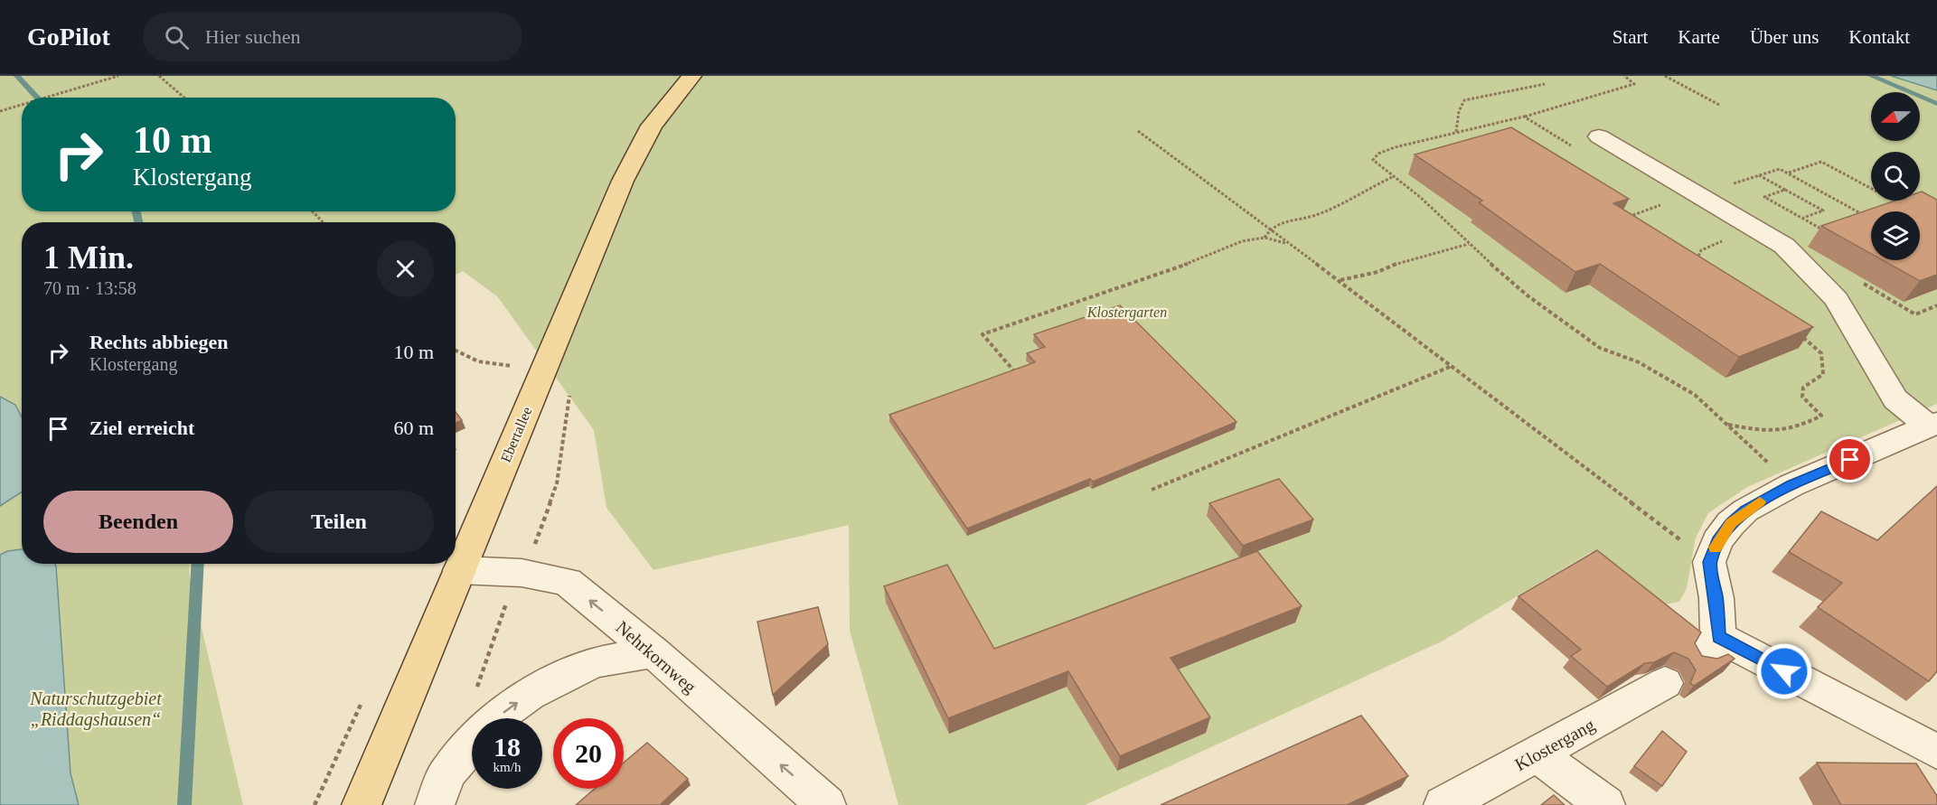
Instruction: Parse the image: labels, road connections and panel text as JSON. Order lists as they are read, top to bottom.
{
  "streets": {
    "main road": ["Ebertallee"],
    "street": ["Nehrkornweg", "Klostergang"]
  },
  "crossings": [
    ["Ebertallee", "Nehrkornweg"]
  ],
  "one_way": ["Nehrkornweg"],
  "parks": ["Klostergarten", "Naturschutzgebiet „Riddagshausen“"],
  "north": "left",
  "page": {
    "header": "GoPilot",
    "search": "Hier suchen",
    "nav": [
      "Start",
      "Karte",
      "Über uns",
      "Kontakt"
    ],
    "turn": ["10 m", "Klostergang"],
    "heading": ["1 Min.", "70 m · 13:58"],
    "list": [
      {
        "name": "Rechts abbiegen",
        "note": "Klostergang",
        "value": "10 m"
      },
      {
        "name": "Ziel erreicht",
        "value": "60 m"
      }
    ],
    "buttons": ["Beenden", "Teilen"],
    "speed": "18 km/h",
    "limit": "20"
  }
}
